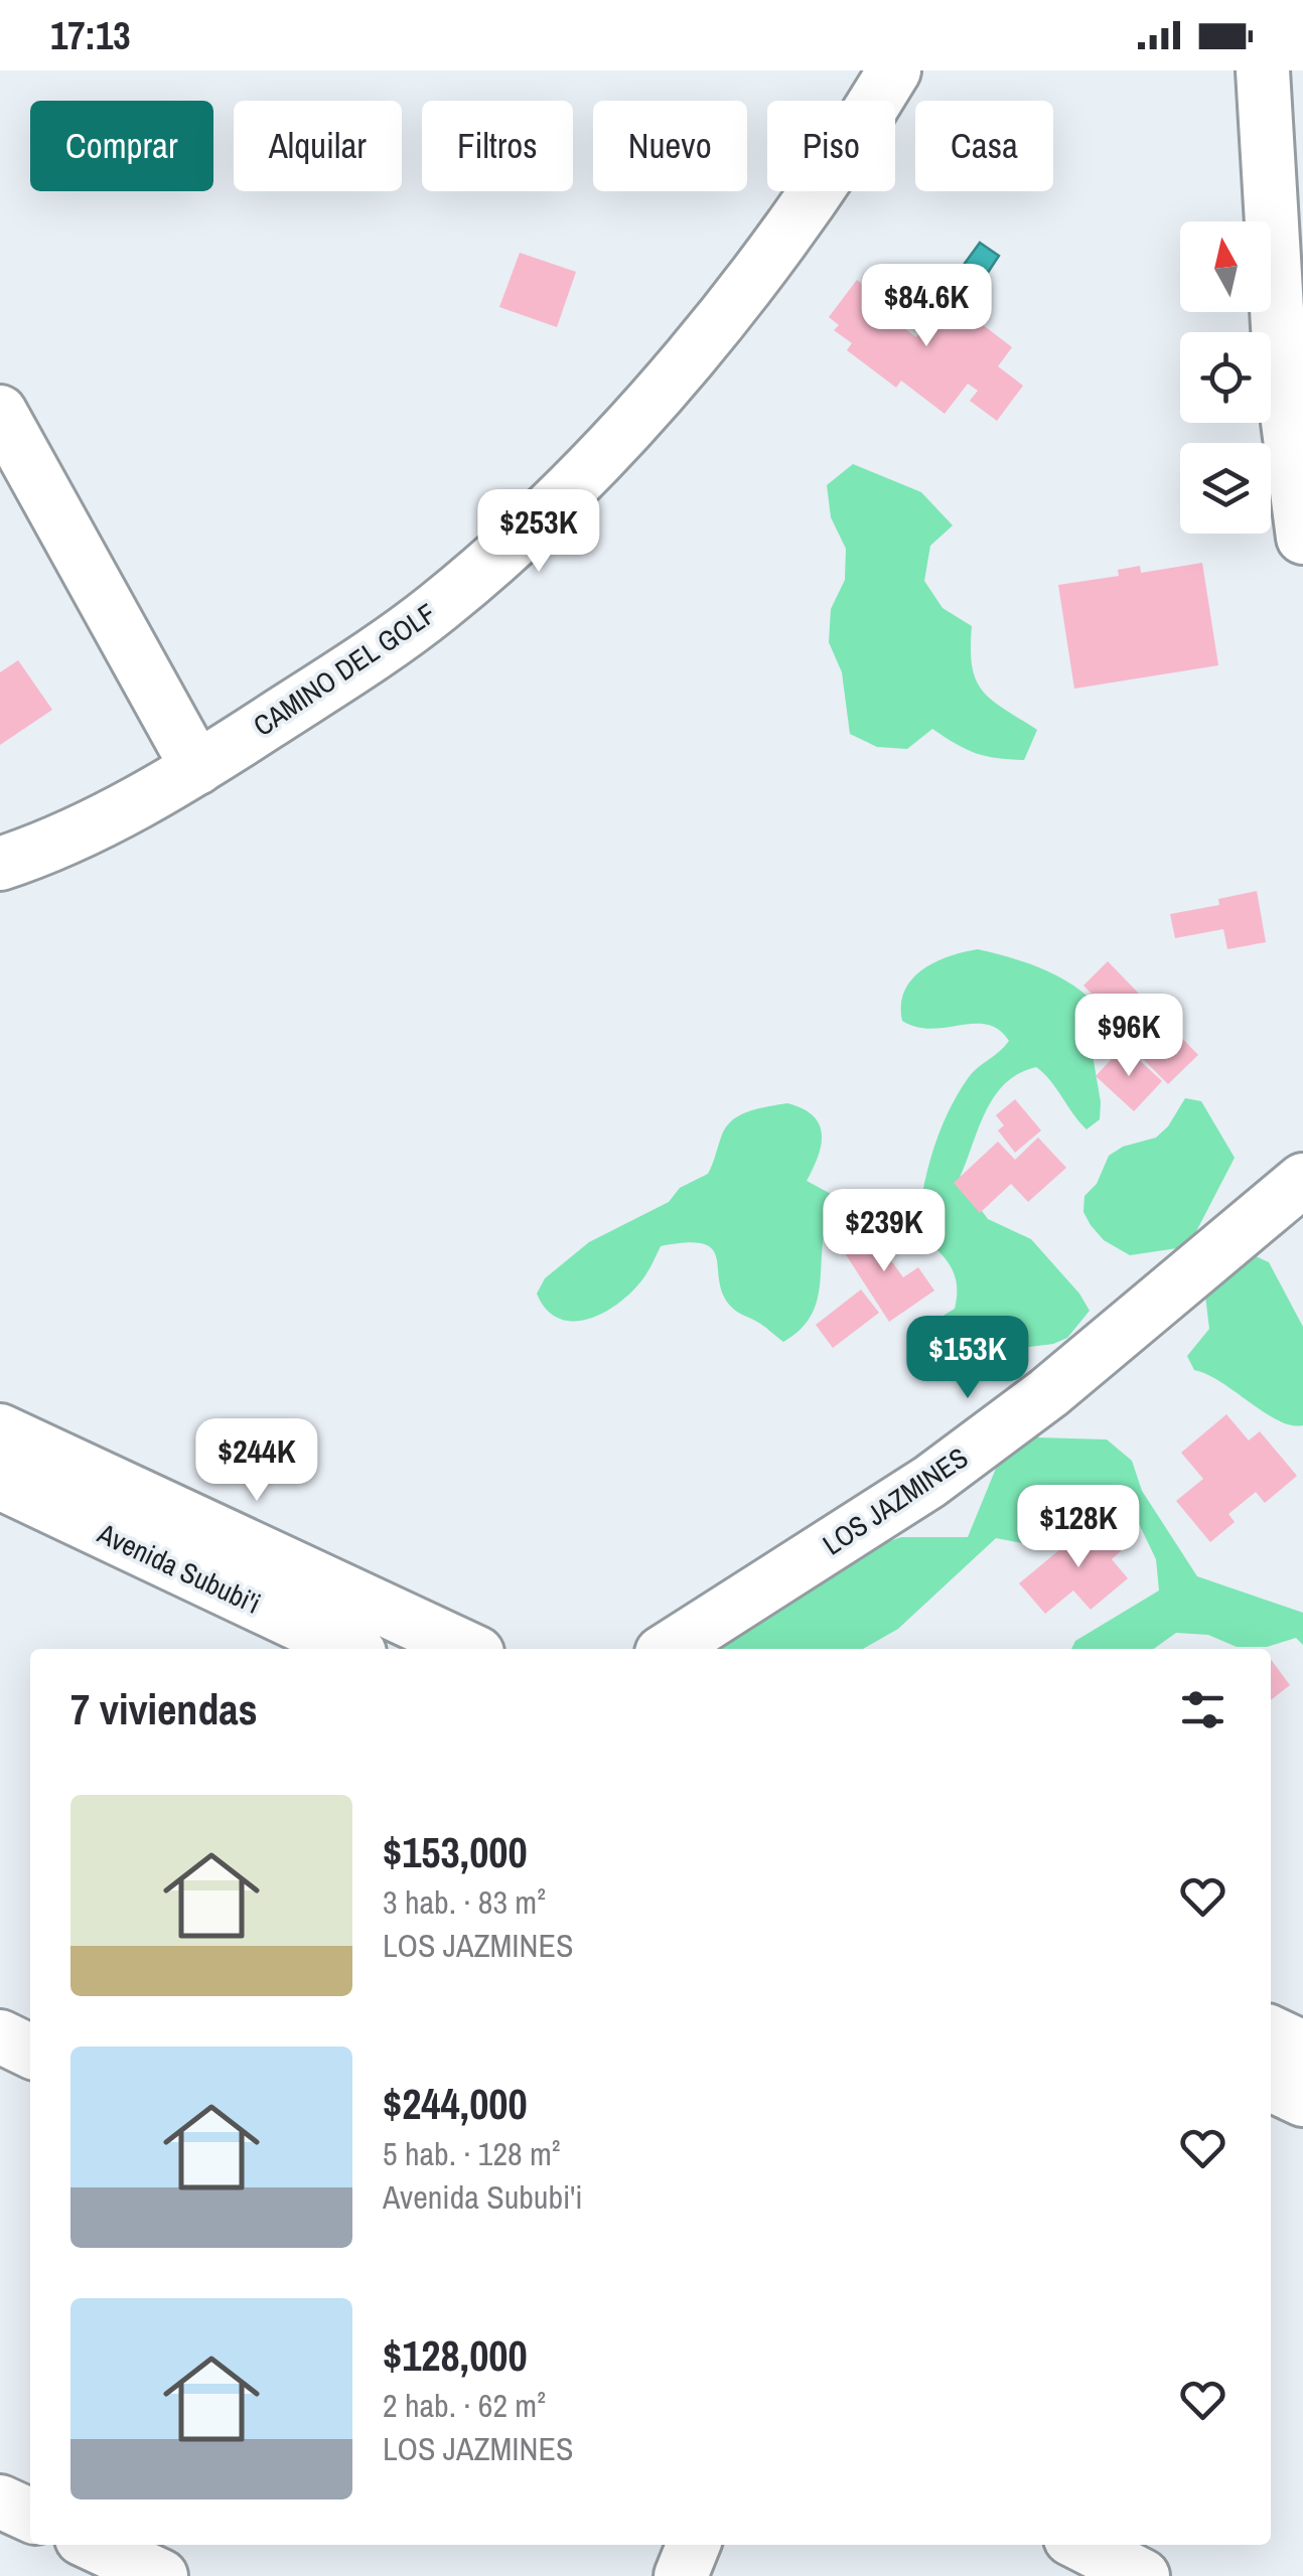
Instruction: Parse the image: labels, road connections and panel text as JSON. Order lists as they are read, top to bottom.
{
  "streets": {
    "street": ["CAMINO DEL GOLF", "LOS JAZMINES", "Avenida Sububi'i"]
  },
  "north": "top",
  "page": {
    "status": "17:13",
    "chip": [
      "Comprar",
      "Alquilar",
      "Filtros",
      "Nuevo",
      "Piso",
      "Casa"
    ],
    "price": [
      "$84.6K",
      "$253K",
      "$96K",
      "$239K",
      "$153K",
      "$244K",
      "$128K"
    ],
    "heading": "7 viviendas",
    "list": [
      {
        "name": "$153,000",
        "note": "3 hab. · 83 m² · LOS JAZMINES"
      },
      {
        "name": "$244,000",
        "note": "5 hab. · 128 m² · Avenida Sububi'i"
      },
      {
        "name": "$128,000",
        "note": "2 hab. · 62 m² · LOS JAZMINES"
      }
    ]
  }
}
